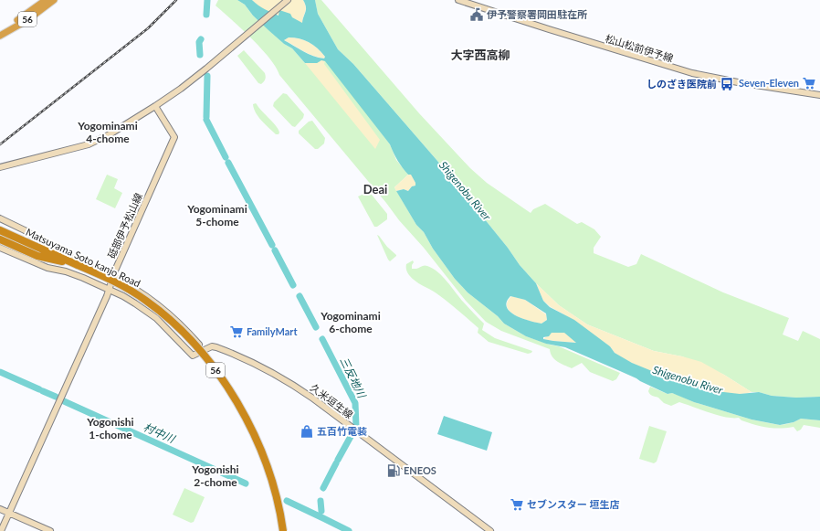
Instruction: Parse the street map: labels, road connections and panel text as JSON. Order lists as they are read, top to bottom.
{
  "streets": {
    "highway": ["56", "Matsuyama Soto kanjo Road"],
    "main road": ["松山松前伊予線", "砥部伊予松山線", "久米垣生線"]
  },
  "crossings": [
    ["56", "Matsuyama Soto kanjo Road"],
    ["砥部伊予松山線", "久米垣生線"]
  ],
  "districts": [
    "大字西高柳",
    "Yogominami 4-chome",
    "Deai",
    "Yogominami 5-chome",
    "Yogominami 6-chome",
    "Yogonishi 1-chome",
    "Yogonishi 2-chome"
  ],
  "water": ["Shigenobu River", "三反地川", "村中川"],
  "places": {
    "public building": ["伊予警察署岡田駐在所"],
    "supermarket": ["Seven-Eleven", "FamilyMart", "セブンスター 垣生店"],
    "bus stop": ["しのざき医院前"],
    "shop": ["五百竹電装"],
    "fuel station": ["ENEOS"]
  }
}
